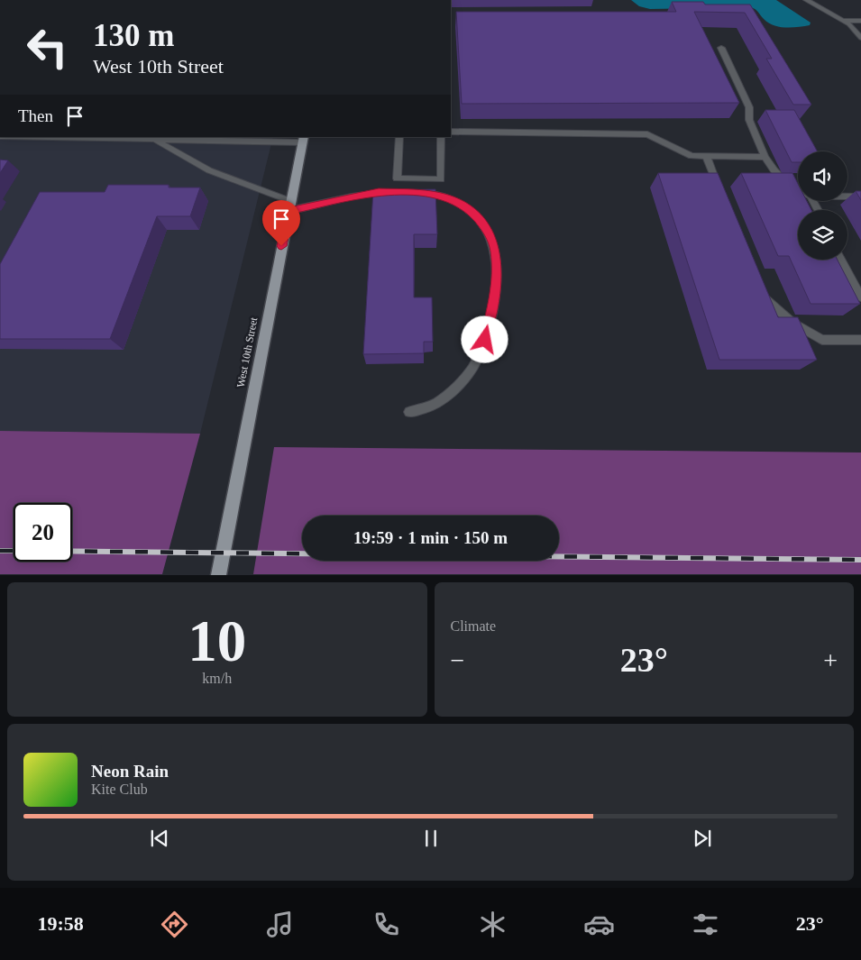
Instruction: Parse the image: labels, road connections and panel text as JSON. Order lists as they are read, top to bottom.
{
  "streets": {
    "main road": ["West 10th Street"]
  },
  "page": {
    "turn": ["130 m", "West 10th Street"],
    "then": "Then",
    "limit": "20",
    "trip": "19:59 · 1 min · 150 m",
    "tile": [
      ["10", "km/h"],
      "Climate"
    ],
    "heat": ["−", "23°", "+"],
    "song": ["Neon Rain", "Kite Club"],
    "tabs": ["19:58", "23°"]
  }
}
